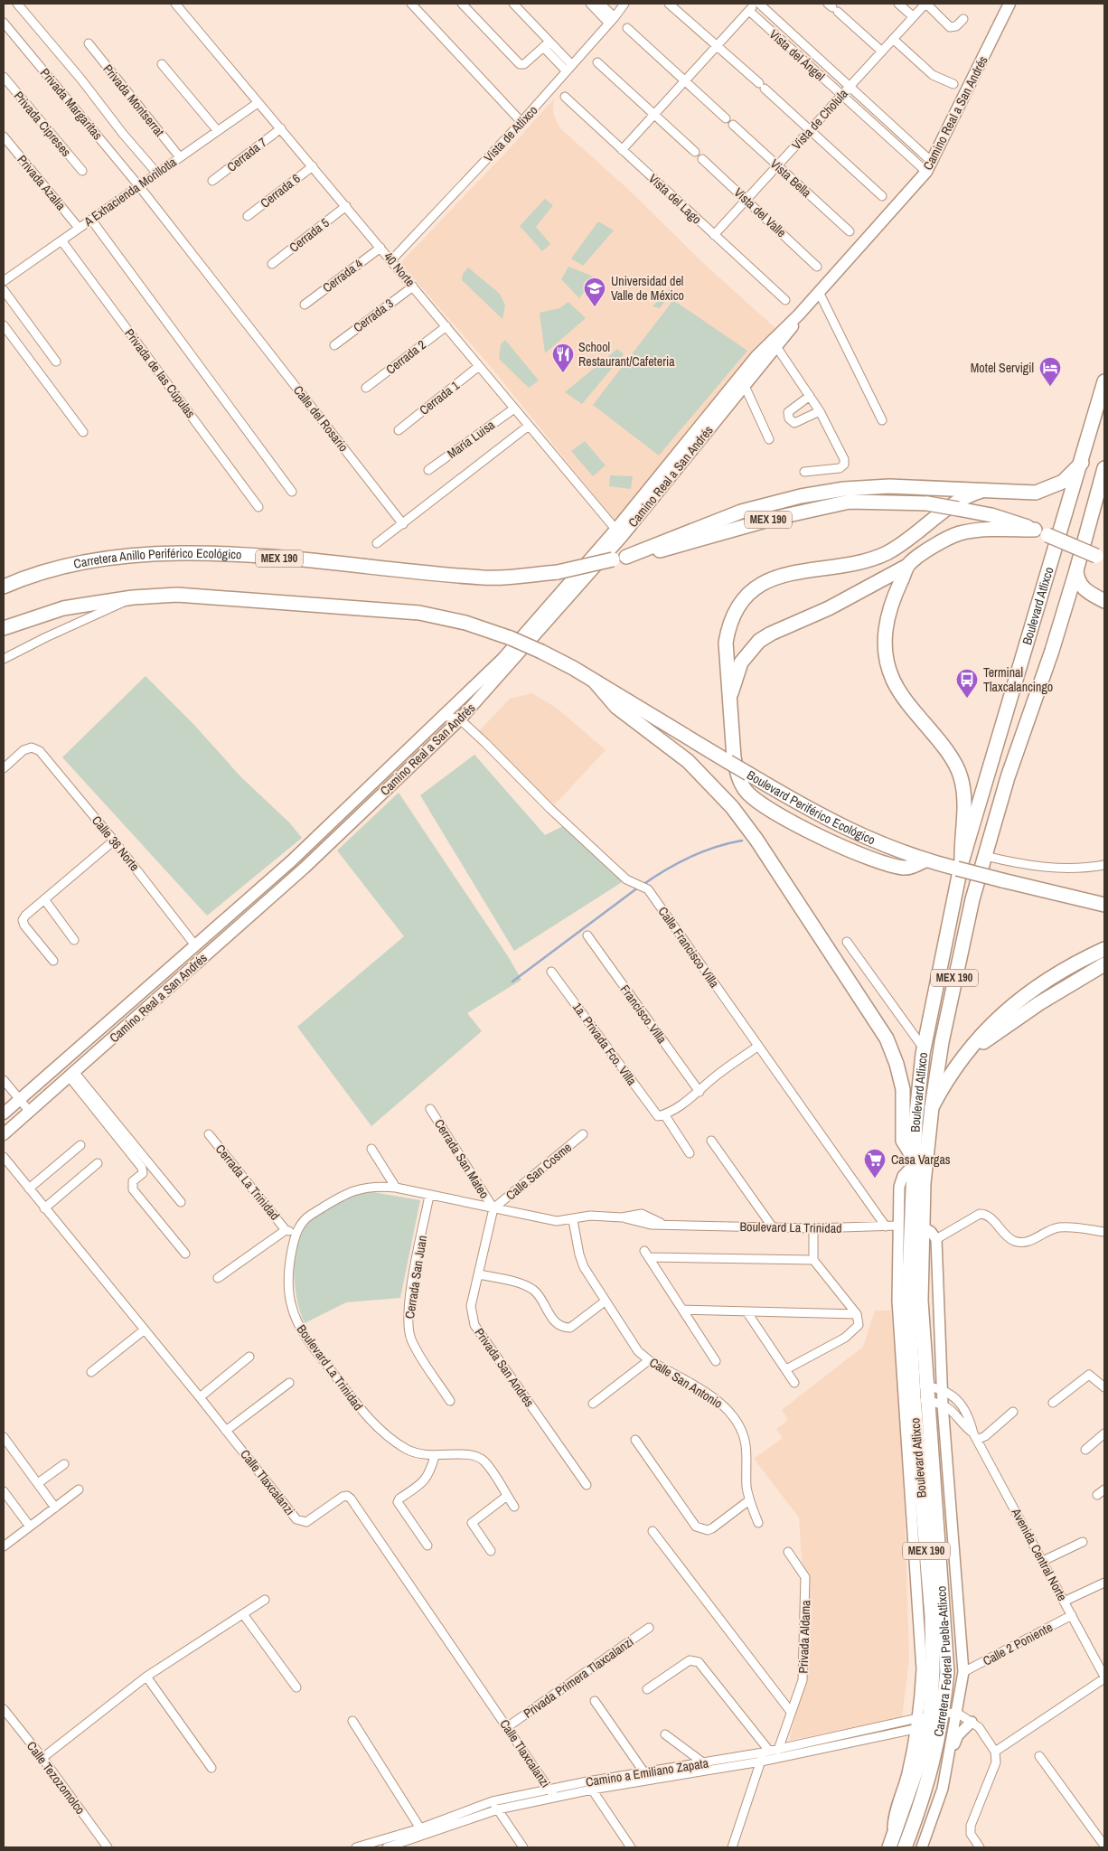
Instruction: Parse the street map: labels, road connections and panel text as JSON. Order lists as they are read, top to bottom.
{
  "streets": {
    "main road": [
      "Camino Real a San Andrés",
      "MEX 190",
      "Carretera Anillo Periférico Ecológico",
      "Boulevard Atlixco",
      "Boulevard Periférico Ecológico",
      "Carretera Federal Puebla-Atlixco"
    ],
    "street": [
      "Vista del Ángel",
      "Privada Montserrat",
      "Privada Margaritas",
      "Vista de Cholula",
      "Privada Cipreses",
      "Vista de Atlixco",
      "Cerrada 7",
      "Vista Bella",
      "Privada Azalia",
      "Cerrada 6",
      "A Exhacienda Morillotla",
      "Vista del Lago",
      "Vista del Valle",
      "Cerrada 5",
      "40 Norte",
      "Cerrada 4",
      "Cerrada 3",
      "Cerrada 2",
      "Privada de las Cúpulas",
      "Cerrada 1",
      "Calle del Rosario",
      "María Luisa",
      "Calle 36 Norte",
      "Calle Francisco Villa",
      "Francisco Villa",
      "1a. Privada Fco. Villa",
      "Cerrada San Mateo",
      "Calle San Cosme",
      "Cerrada La Trinidad",
      "Boulevard La Trinidad",
      "Cerrada San Juan",
      "Privada San Andrés",
      "Calle San Antonio",
      "Calle Tlaxcalanzi",
      "Avenida Central Norte",
      "Privada Aldama",
      "Calle 2 Poniente",
      "Privada Primera Tlaxcalanzi",
      "Camino a Emiliano Zapata",
      "Calle Tezozomolco"
    ]
  },
  "crossings": [
    ["Vista del Ángel", "Camino Real a San Andrés"],
    ["Vista del Ángel", "Vista de Cholula"],
    ["Privada Montserrat", "A Exhacienda Morillotla"],
    ["Privada Margaritas", "A Exhacienda Morillotla"],
    ["Privada Margaritas", "Calle del Rosario"],
    ["Camino Real a San Andrés", "40 Norte"],
    ["Camino Real a San Andrés", "Calle 36 Norte"],
    ["Camino Real a San Andrés", "Calle Francisco Villa"],
    ["Vista de Cholula", "Vista Bella"],
    ["Vista de Cholula", "Vista del Lago"],
    ["Vista de Cholula", "Vista del Valle"],
    ["Vista de Atlixco", "40 Norte"],
    ["Cerrada 7", "40 Norte"],
    ["Privada Azalia", "A Exhacienda Morillotla"],
    ["Cerrada 6", "40 Norte"],
    ["A Exhacienda Morillotla", "40 Norte"],
    ["A Exhacienda Morillotla", "Privada de las Cúpulas"],
    ["A Exhacienda Morillotla", "Calle del Rosario"],
    ["Cerrada 5", "40 Norte"],
    ["40 Norte", "Cerrada 4"],
    ["40 Norte", "Cerrada 3"],
    ["40 Norte", "Cerrada 2"],
    ["40 Norte", "Cerrada 1"],
    ["40 Norte", "María Luisa"],
    ["MEX 190", "Carretera Anillo Periférico Ecológico"],
    ["Boulevard Atlixco", "Boulevard La Trinidad"],
    ["Boulevard Atlixco", "Avenida Central Norte"],
    ["Boulevard Atlixco", "Carretera Federal Puebla-Atlixco"],
    ["Boulevard Atlixco", "Camino a Emiliano Zapata"],
    ["Calle Francisco Villa", "Boulevard La Trinidad"],
    ["Cerrada San Mateo", "Calle San Cosme"],
    ["Cerrada San Mateo", "Boulevard La Trinidad"],
    ["Cerrada San Mateo", "Privada San Andrés"],
    ["Calle San Cosme", "Boulevard La Trinidad"],
    ["Calle San Cosme", "Privada San Andrés"],
    ["Boulevard La Trinidad", "Cerrada San Juan"],
    ["Boulevard La Trinidad", "Privada San Andrés"],
    ["Boulevard La Trinidad", "Calle San Antonio"],
    ["Boulevard La Trinidad", "Carretera Federal Puebla-Atlixco"],
    ["Calle Tlaxcalanzi", "Privada Primera Tlaxcalanzi"],
    ["Calle Tlaxcalanzi", "Camino a Emiliano Zapata"],
    ["Avenida Central Norte", "Calle 2 Poniente"],
    ["Avenida Central Norte", "Carretera Federal Puebla-Atlixco"],
    ["Privada Aldama", "Camino a Emiliano Zapata"],
    ["Carretera Federal Puebla-Atlixco", "Camino a Emiliano Zapata"]
  ],
  "places": {
    "school or university": ["Universidad del Valle de México"],
    "restaurant": ["School Restaurant/Cafeteria"],
    "hotel": ["Motel Servigil"],
    "bus stop": ["Terminal Tlaxcalancingo"],
    "supermarket": ["Casa Vargas"]
  }
}
